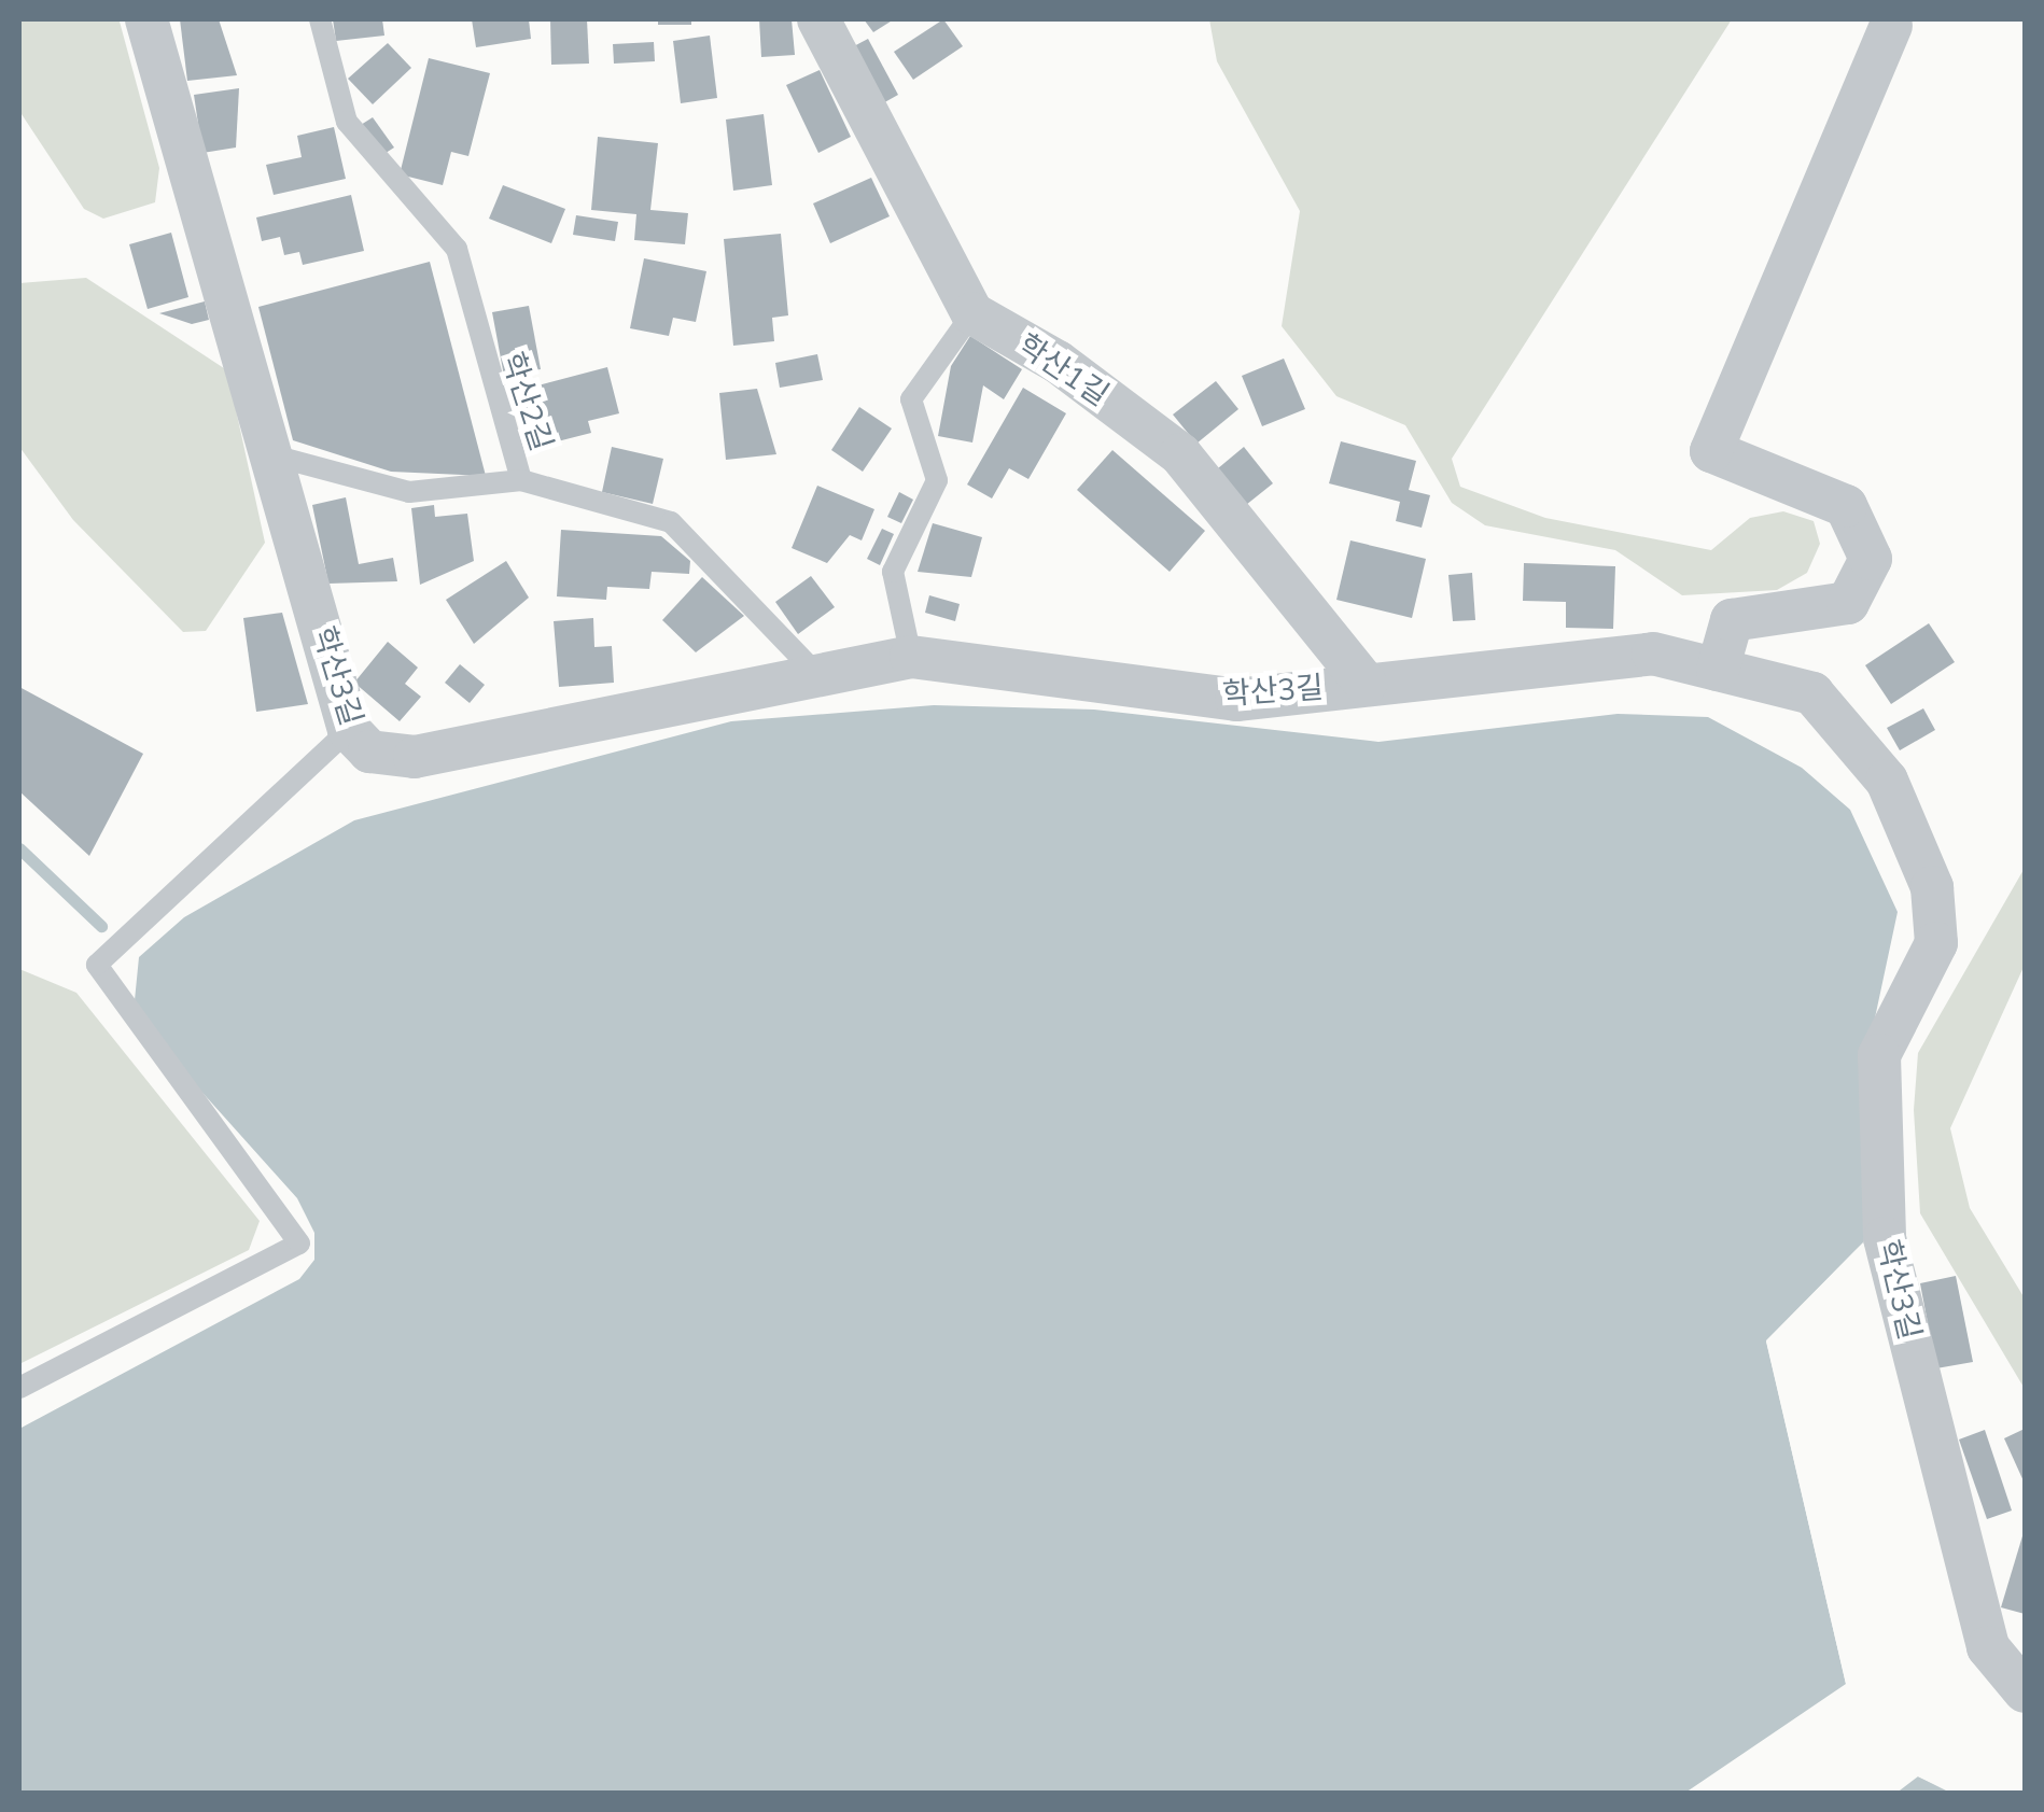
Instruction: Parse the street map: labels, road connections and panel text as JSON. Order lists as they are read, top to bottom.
{
  "streets": {
    "street": ["학산1길", "학산3길"],
    "lane": ["학산2길"]
  },
  "crossings": [
    ["학산1길", "학산3길"],
    ["학산2길", "학산3길"]
  ]
}
